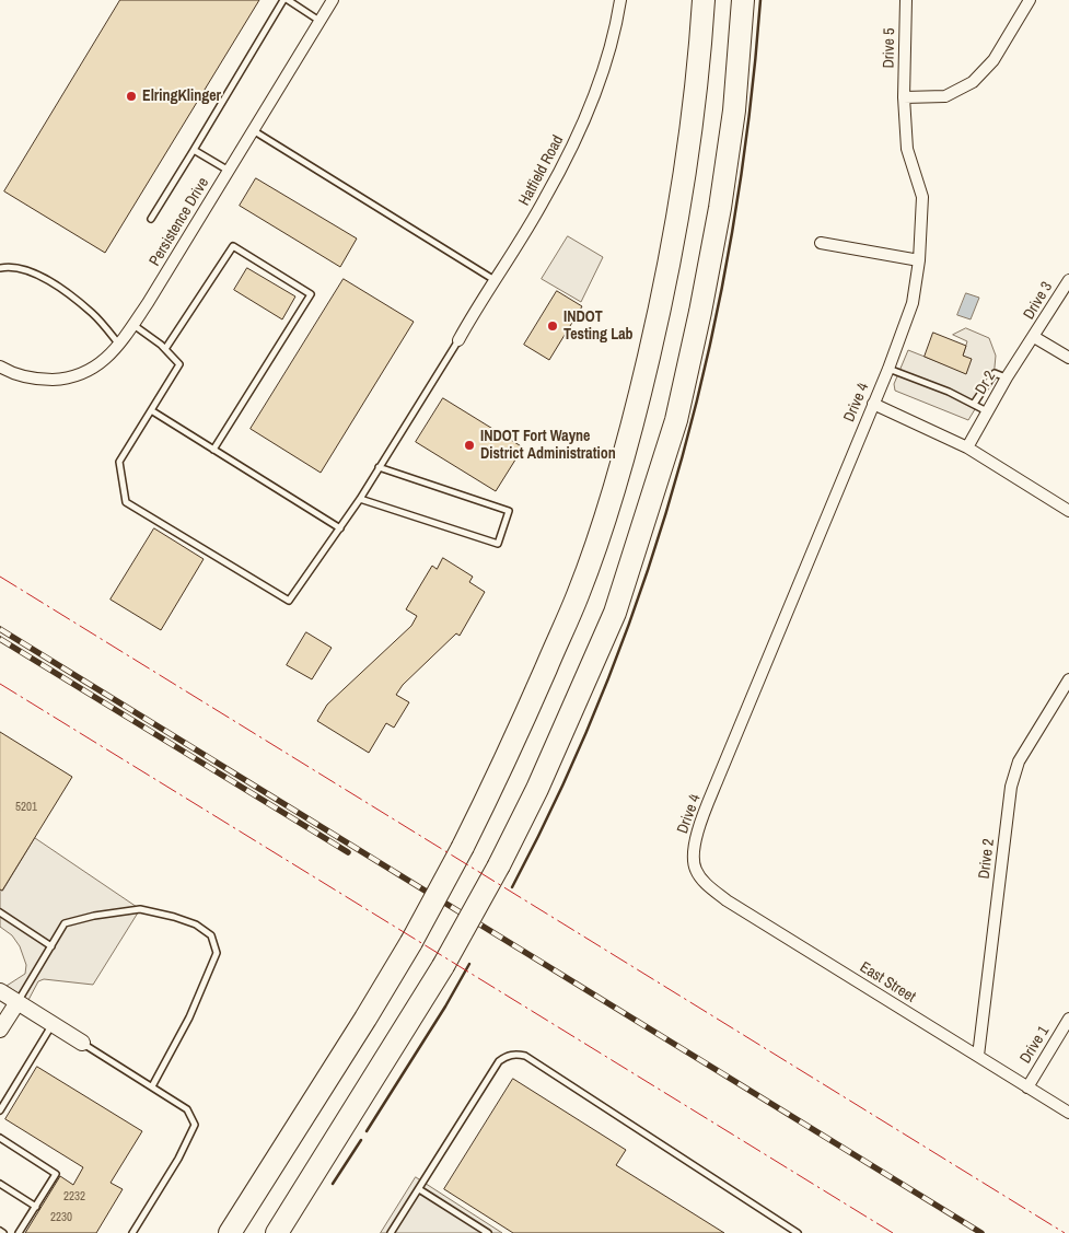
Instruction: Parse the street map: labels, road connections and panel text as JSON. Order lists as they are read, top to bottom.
{
  "streets": {
    "street": [
      "Drive 5",
      "Hatfield Road",
      "Persistence Drive",
      "Drive 3",
      "Dr 2",
      "Drive 4",
      "Drive 2",
      "East Street",
      "Drive 1"
    ]
  },
  "crossings": [
    ["Drive 5", "Drive 4"],
    ["Drive 3", "Dr 2"],
    ["Drive 4", "East Street"],
    ["Drive 2", "East Street"],
    ["East Street", "Drive 1"]
  ],
  "places": ["ElringKlinger", "INDOT Testing Lab", "INDOT Fort Wayne District Administration"],
  "house_numbers": ["5201", "2232", "2230"]
}
